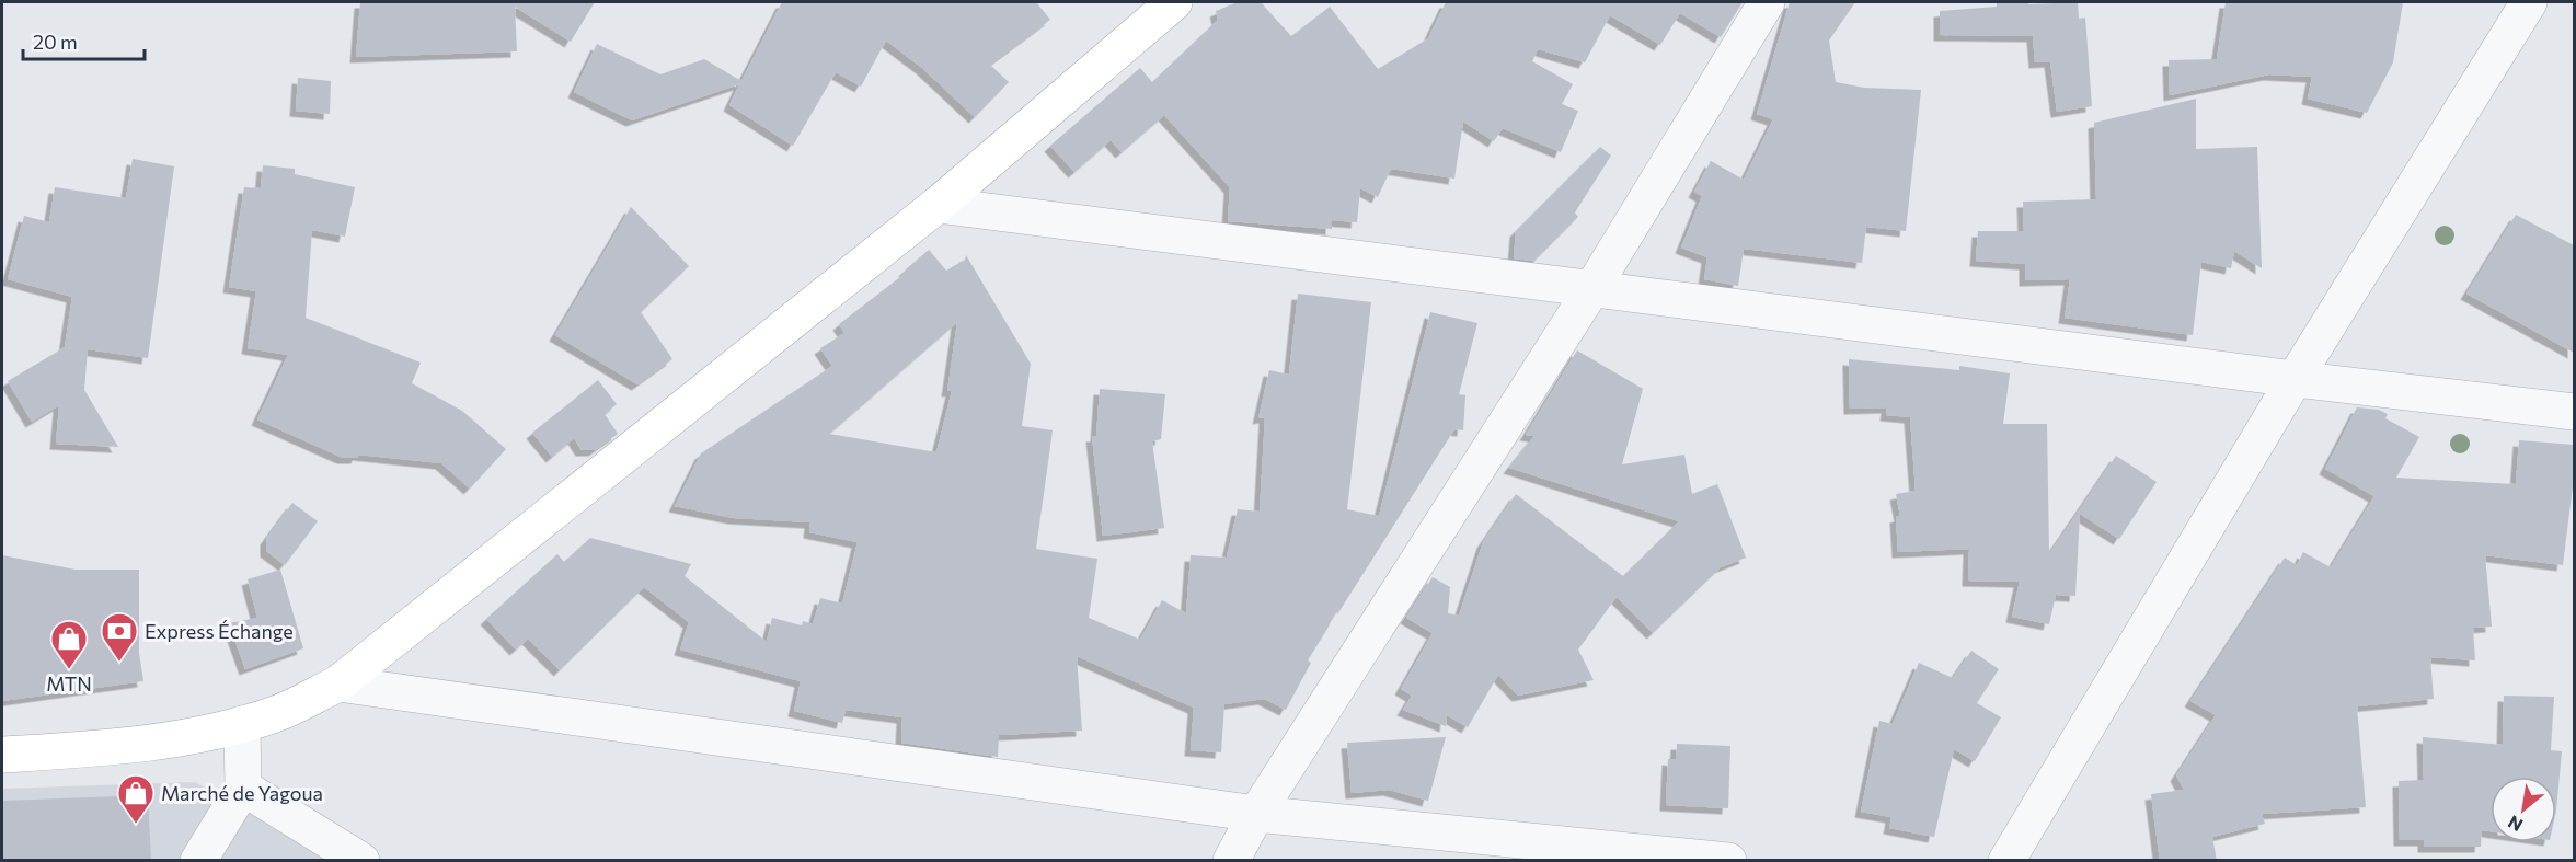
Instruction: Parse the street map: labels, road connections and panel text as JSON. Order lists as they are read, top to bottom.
{
  "places": {
    "bank": ["Express Échange"],
    "shop": ["MTN", "Marché de Yagoua"]
  },
  "scale_bar": "20 m",
  "north": "bottom left"
}
